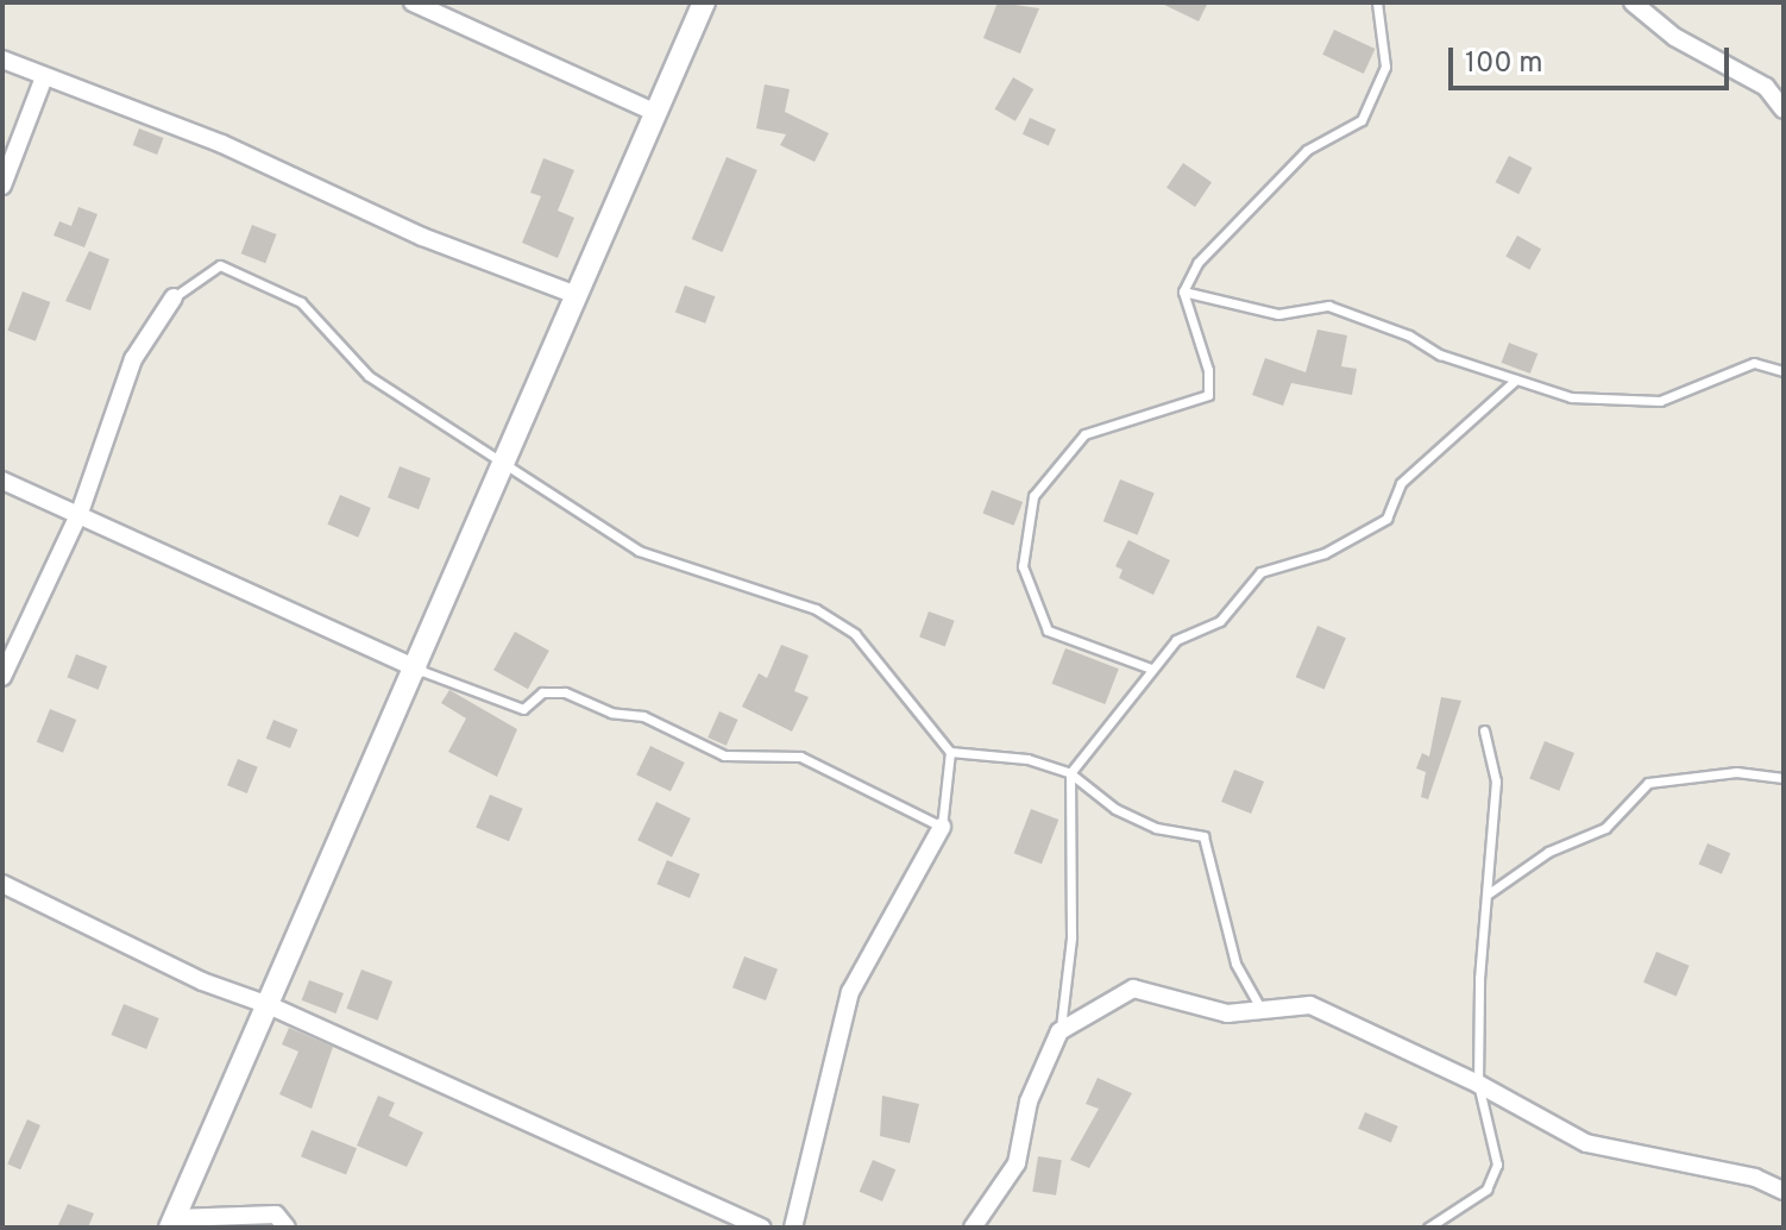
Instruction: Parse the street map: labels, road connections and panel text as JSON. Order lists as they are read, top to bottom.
{
  "scale_bar": "100 m"
}
